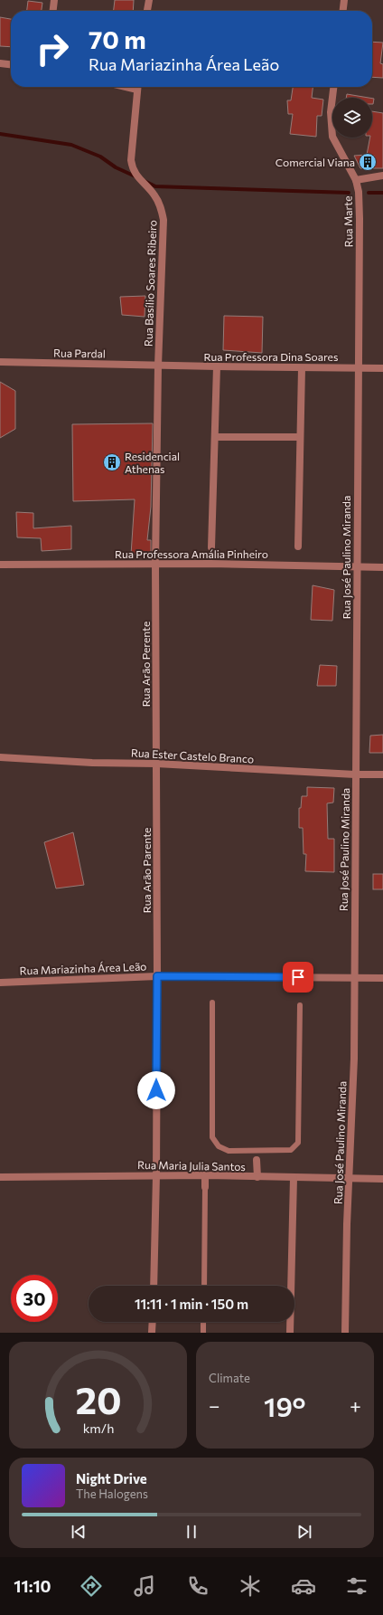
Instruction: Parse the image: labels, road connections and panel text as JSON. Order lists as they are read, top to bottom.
{
  "streets": {
    "street": [
      "Rua Marte",
      "Rua Basílio Soares Ribeiro",
      "Rua Pardal",
      "Rua Professora Dina Soares",
      "Rua Professora Amália Pinheiro",
      "Rua José Paulino Miranda",
      "Rua Arão Perente",
      "Rua Ester Castelo Branco",
      "Rua Arão Parente",
      "Rua Mariazinha Área Leão",
      "Rua Maria Julia Santos"
    ]
  },
  "crossings": [
    ["Rua Marte", "Rua Professora Dina Soares"],
    ["Rua Marte", "Rua José Paulino Miranda"],
    ["Rua Basílio Soares Ribeiro", "Rua Pardal"],
    ["Rua Basílio Soares Ribeiro", "Rua Professora Dina Soares"],
    ["Rua Basílio Soares Ribeiro", "Rua Professora Amália Pinheiro"],
    ["Rua Basílio Soares Ribeiro", "Rua Arão Perente"],
    ["Rua Pardal", "Rua Professora Dina Soares"],
    ["Rua Professora Dina Soares", "Rua José Paulino Miranda"],
    ["Rua Professora Amália Pinheiro", "Rua José Paulino Miranda"],
    ["Rua Professora Amália Pinheiro", "Rua Arão Perente"],
    ["Rua José Paulino Miranda", "Rua Ester Castelo Branco"],
    ["Rua José Paulino Miranda", "Rua Mariazinha Área Leão"],
    ["Rua José Paulino Miranda", "Rua Maria Julia Santos"],
    ["Rua Arão Perente", "Rua Ester Castelo Branco"],
    ["Rua Arão Perente", "Rua Arão Parente"],
    ["Rua Ester Castelo Branco", "Rua Arão Parente"],
    ["Rua Arão Parente", "Rua Mariazinha Área Leão"],
    ["Rua Arão Parente", "Rua Maria Julia Santos"]
  ],
  "places": {
    "building": ["Comercial Viana", "Residencial Athenas"]
  },
  "page": {
    "turn": ["70 m", "Rua Mariazinha Área Leão"],
    "limit": "30",
    "trip": "11:11 · 1 min · 150 m",
    "tile": "Climate",
    "heat": ["−", "19°", "+"],
    "song": ["Night Drive", "The Halogens"],
    "tabs": "11:10",
    "gauge": ["20", "km/h"]
  }
}
